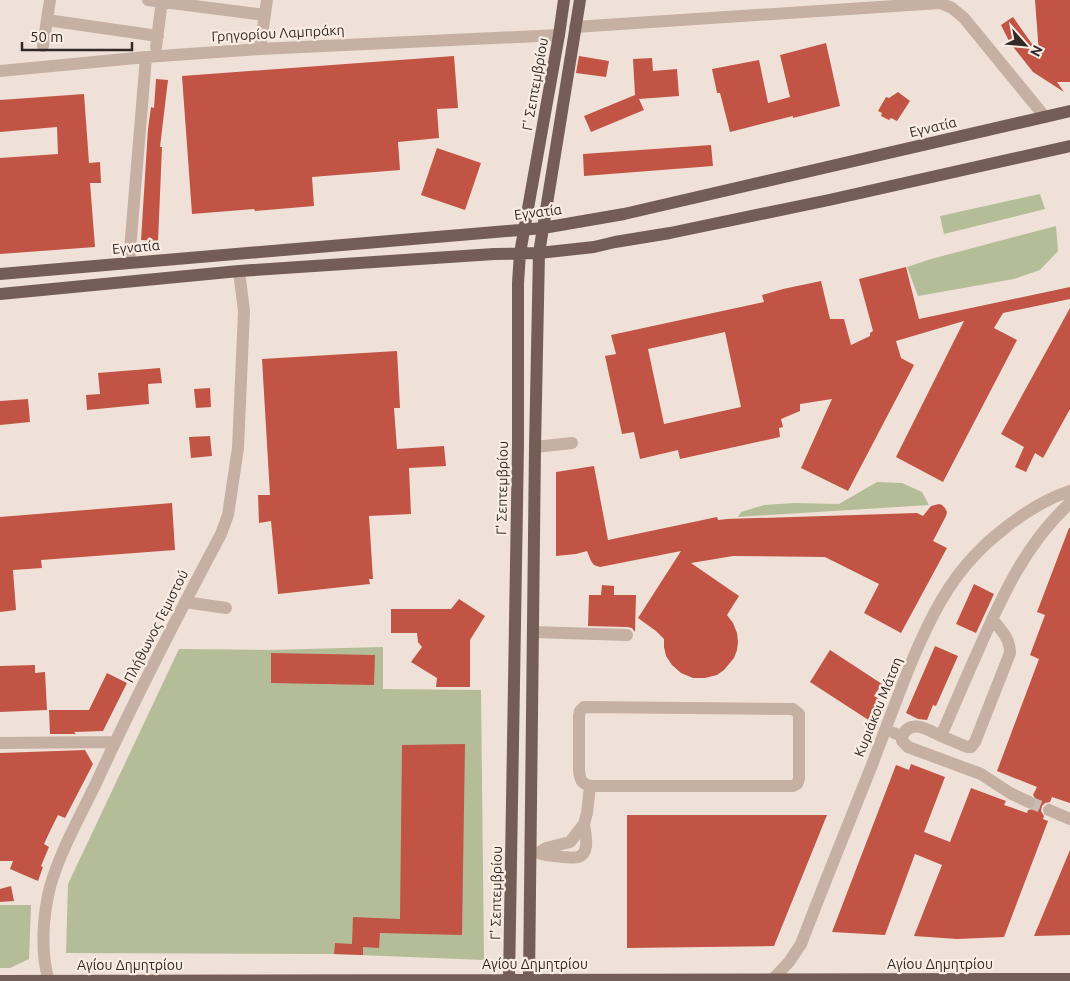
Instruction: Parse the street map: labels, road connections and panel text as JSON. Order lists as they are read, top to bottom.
{
  "streets": {
    "main road": ["Γ' Σεπτεμβρίου", "Εγνατία", "Αγίου Δημητρίου"],
    "street": ["Γρηγορίου Λαμπράκη", "Πλήθωνος Γεμιστού", "Κυριάκου Μάτση"]
  },
  "crossings": [
    ["Γρηγορίου Λαμπράκη", "Γ' Σεπτεμβρίου"],
    ["Γ' Σεπτεμβρίου", "Εγνατία"],
    ["Γ' Σεπτεμβρίου", "Αγίου Δημητρίου"],
    ["Πλήθωνος Γεμιστού", "Αγίου Δημητρίου"],
    ["Κυριάκου Μάτση", "Αγίου Δημητρίου"]
  ],
  "scale_bar": "50 m",
  "north": "bottom right"
}
